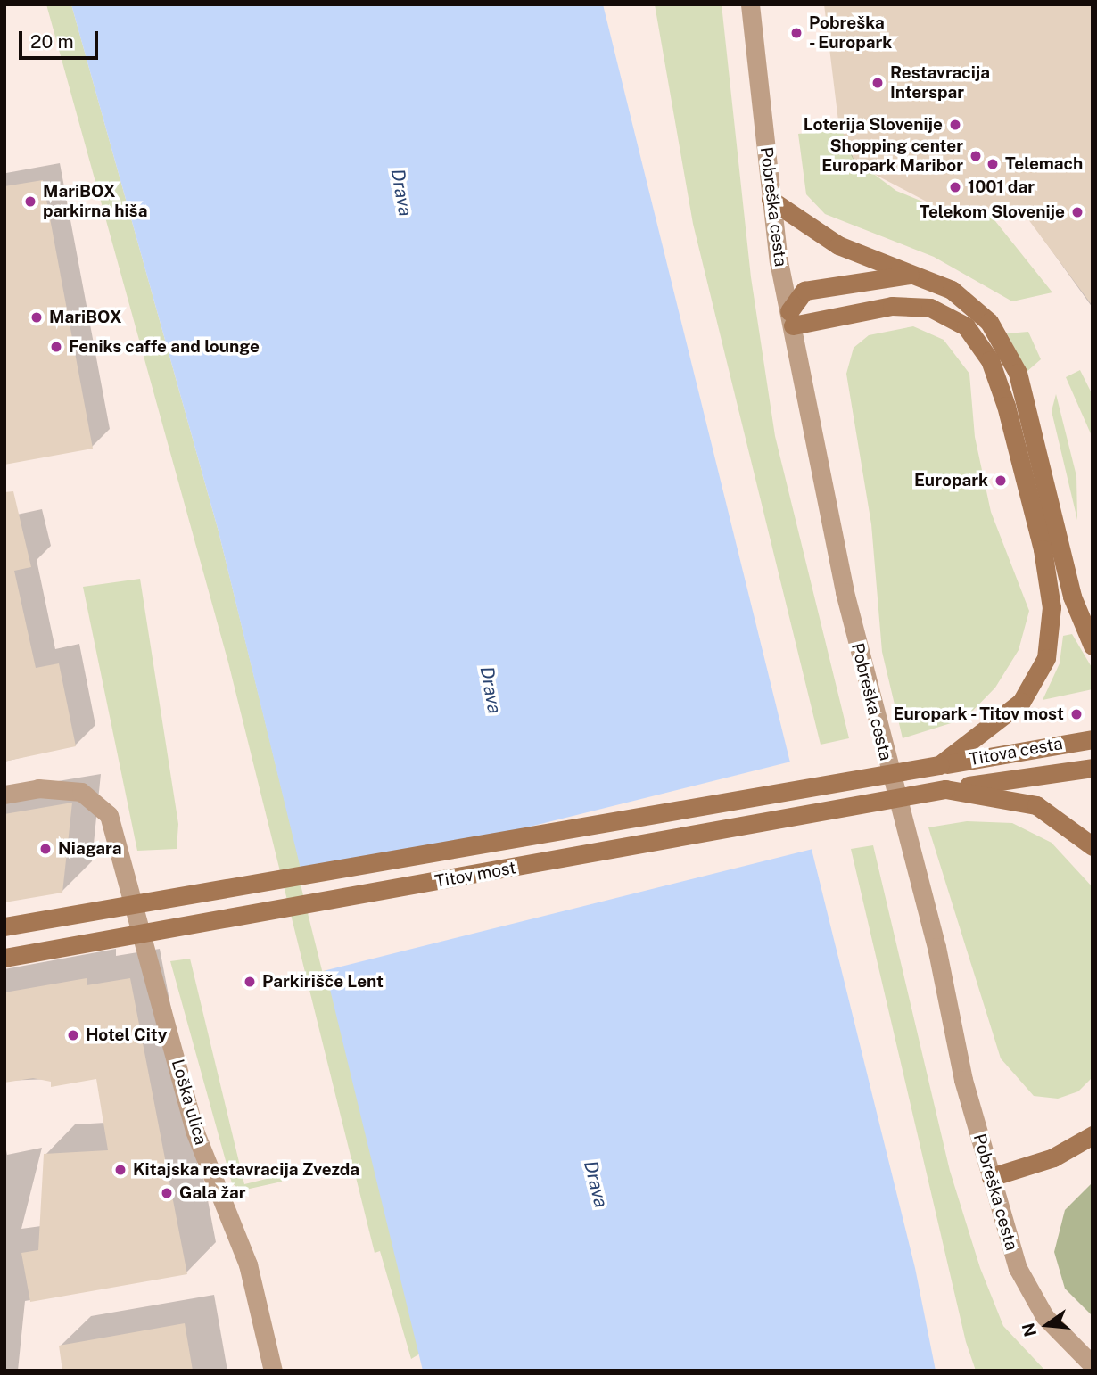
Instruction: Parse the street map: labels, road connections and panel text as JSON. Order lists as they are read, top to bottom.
{
  "streets": {
    "main road": ["Titova cesta", "Titov most"],
    "street": ["Pobreška cesta", "Loška ulica"]
  },
  "crossings": [
    ["Titova cesta", "Titov most"]
  ],
  "water": ["Drava"],
  "places": [
    "Pobreška - Europark",
    "Restavracija Interspar",
    "Loterija Slovenije",
    "Shopping center Europark Maribor",
    "Telemach",
    "1001 dar",
    "MariBOX parkirna hiša",
    "Telekom Slovenije",
    "MariBOX",
    "Feniks caffe and lounge",
    "Europark",
    "Europark - Titov most",
    "Niagara",
    "Parkirišče Lent",
    "Hotel City",
    "Kitajska restavracija Zvezda",
    "Gala žar"
  ],
  "scale_bar": "20 m",
  "north": "left"
}
